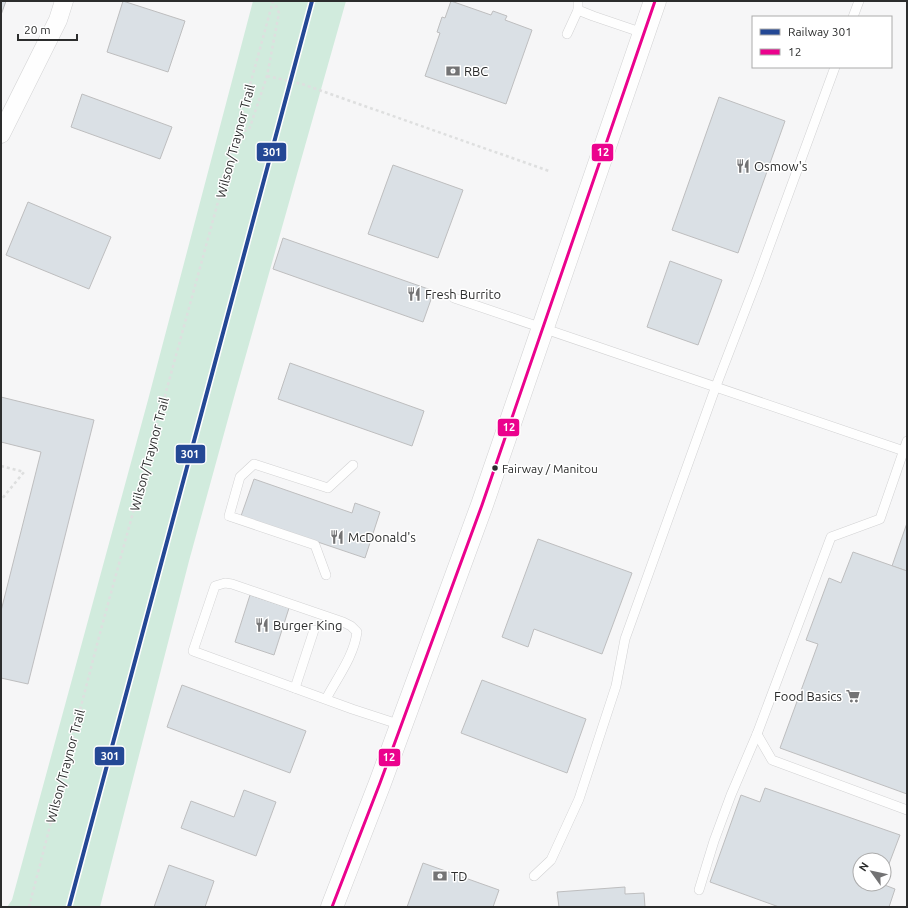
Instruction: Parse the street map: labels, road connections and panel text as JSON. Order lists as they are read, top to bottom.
{
  "streets": {
    "path": ["Wilson/Traynor Trail"]
  },
  "places": {
    "bank": ["RBC", "TD"],
    "restaurant": [
      "Osmow's",
      "Fresh Burrito",
      "McDonald's",
      "Burger King"
    ],
    "other": ["Fairway / Manitou"],
    "supermarket": ["Food Basics"]
  },
  "lines": ["rail line 301", "transit line 12"],
  "legend": ["Railway 301", "12"],
  "scale_bar": "20 m",
  "north": "top left"
}
